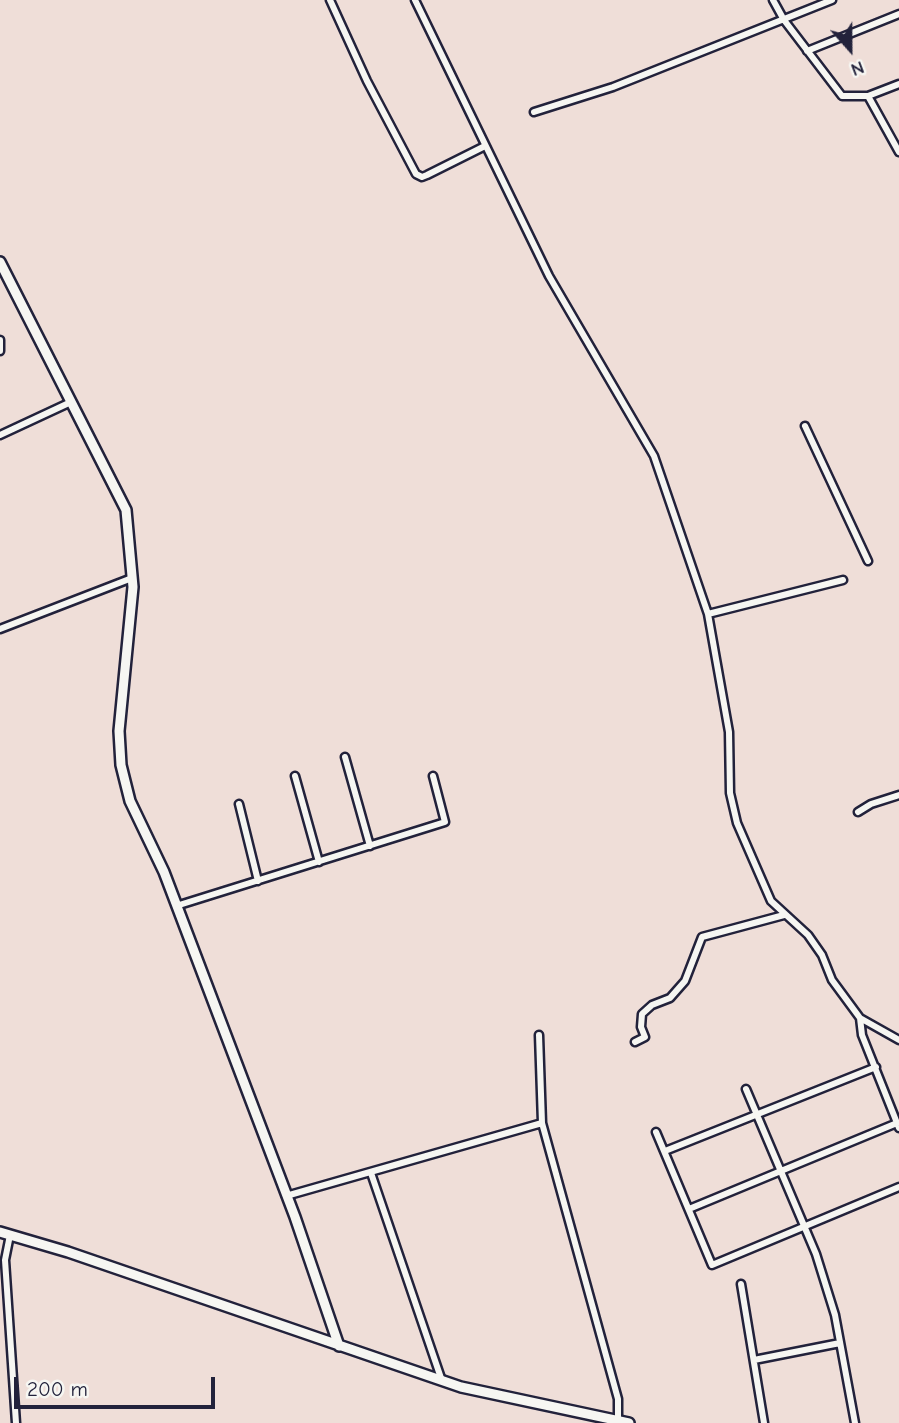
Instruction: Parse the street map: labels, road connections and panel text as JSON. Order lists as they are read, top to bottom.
{
  "scale_bar": "200 m",
  "north": "bottom"
}
